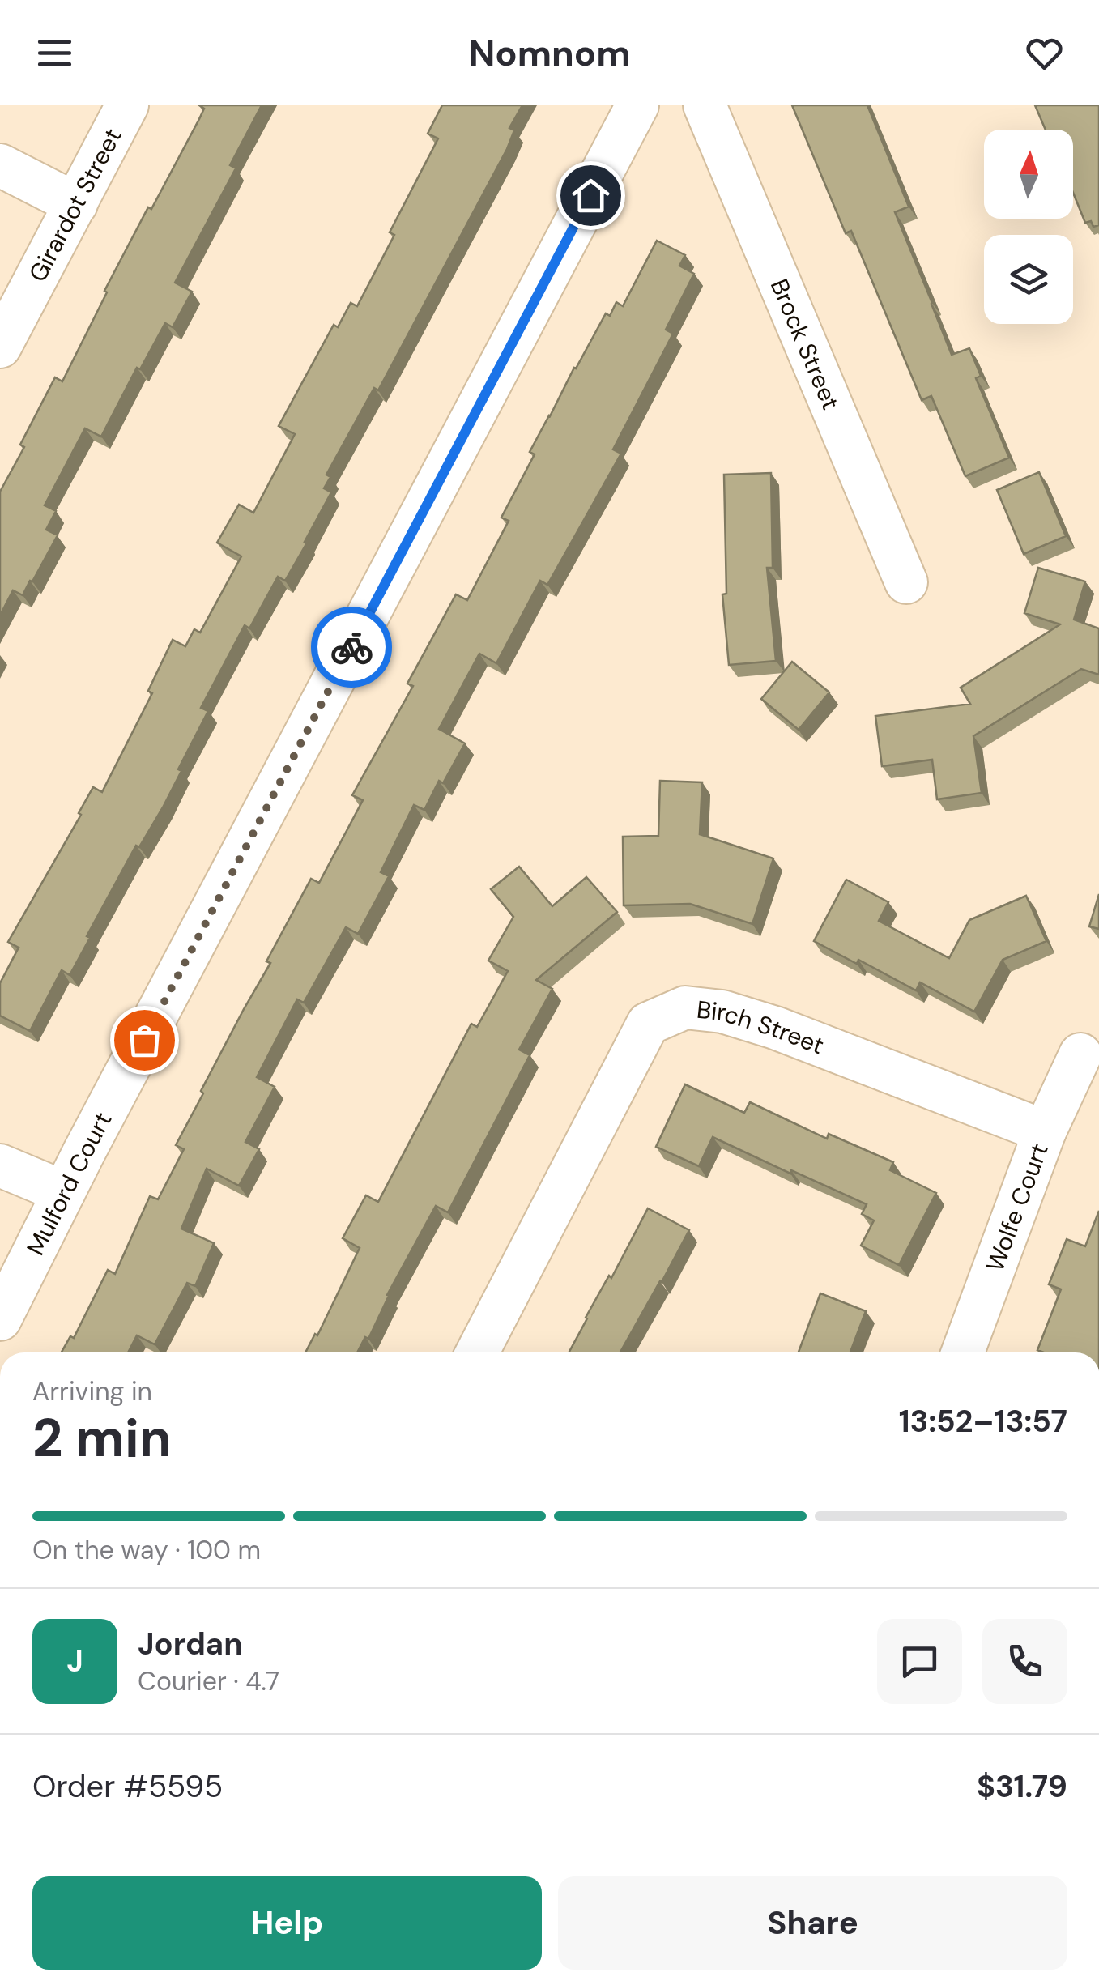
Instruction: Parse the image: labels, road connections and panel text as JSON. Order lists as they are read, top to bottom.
{
  "streets": {
    "street": [
      "Girardot Street",
      "Brock Street",
      "Birch Street",
      "Mulford Court",
      "Wolfe Court"
    ]
  },
  "crossings": [
    ["Birch Street", "Wolfe Court"]
  ],
  "north": "top",
  "page": {
    "header": "Nomnom",
    "heading": ["2 min", "Arriving in", "13:52–13:57"],
    "panel": [
      "Jordan",
      "Courier · 4.7",
      "Order #5595",
      "$31.79"
    ],
    "bar": "On the way · 100 m",
    "round": "J",
    "buttons": ["Help", "Share"]
  }
}
